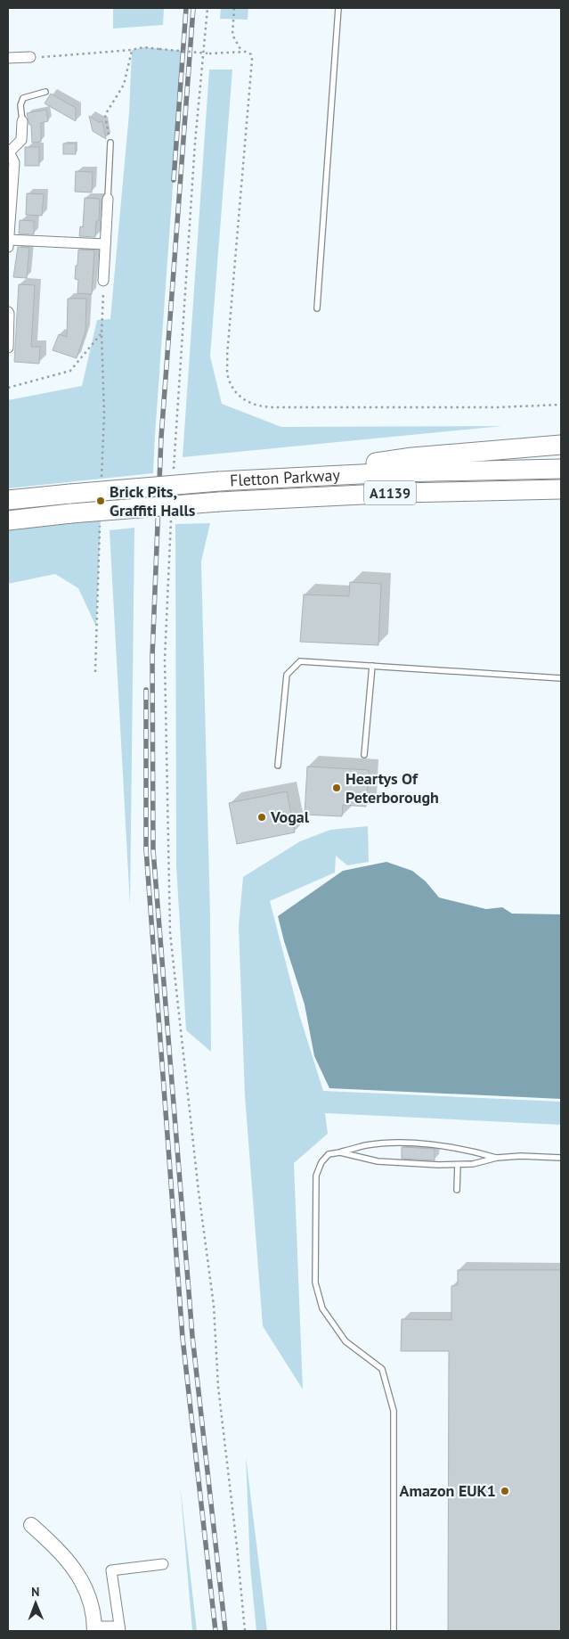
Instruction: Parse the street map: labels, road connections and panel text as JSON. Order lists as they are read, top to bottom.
{
  "streets": {
    "highway": ["Fletton Parkway", "A1139"]
  },
  "crossings": [
    ["Fletton Parkway", "A1139"]
  ],
  "places": [
    "Brick Pits, Graffiti Halls",
    "Heartys Of Peterborough",
    "Vogal",
    "Amazon EUK1"
  ],
  "north": "top"
}
